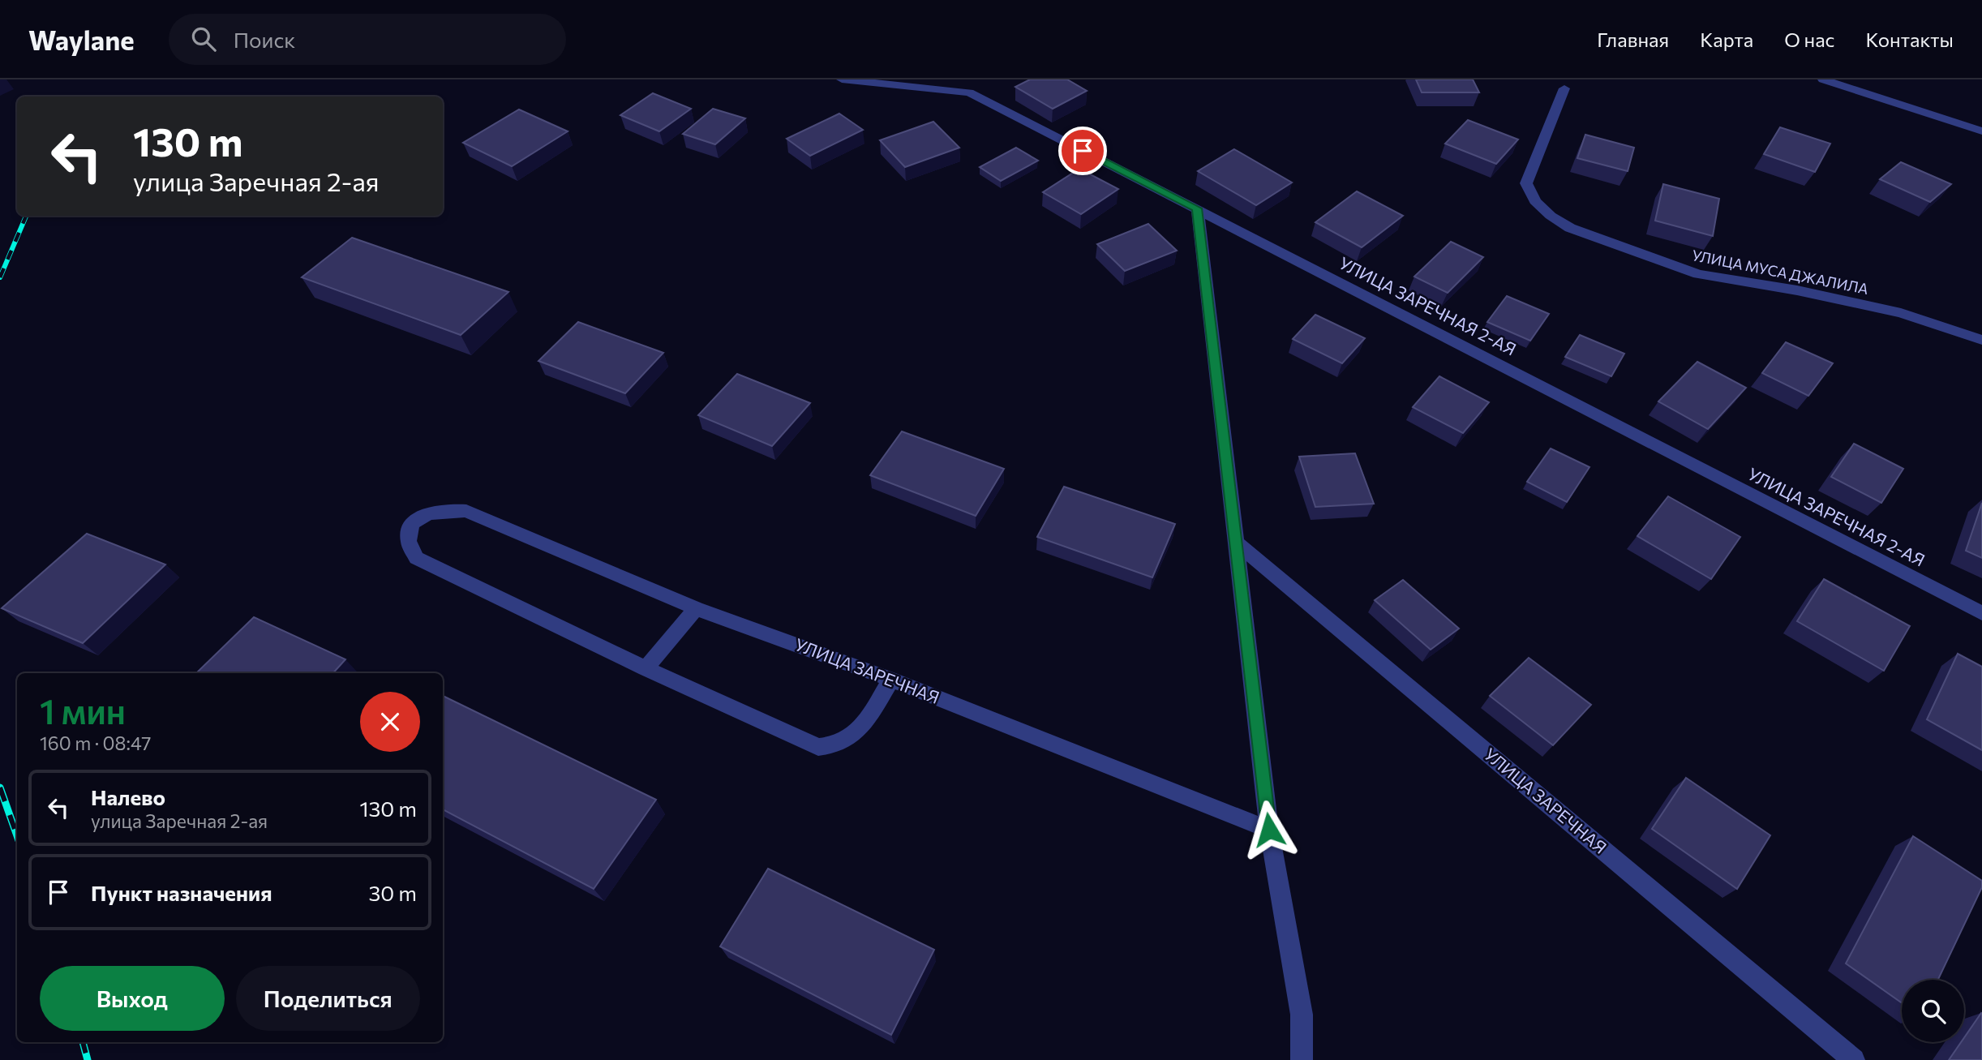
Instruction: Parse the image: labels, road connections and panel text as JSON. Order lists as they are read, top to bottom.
{
  "streets": {
    "street": ["УЛИЦА МУСА ДЖАЛИЛА", "УЛИЦА ЗАРЕЧНАЯ 2-АЯ", "УЛИЦА ЗАРЕЧНАЯ"]
  },
  "page": {
    "header": "Waylane",
    "search": "Поиск",
    "nav": [
      "Главная",
      "Карта",
      "О нас",
      "Контакты"
    ],
    "turn": ["130 m", "улица Заречная 2-ая"],
    "heading": ["1 мин", "160 m · 08:47"],
    "list": [
      {
        "name": "Налево",
        "note": "улица Заречная 2-ая",
        "value": "130 m"
      },
      {
        "name": "Пункт назначения",
        "value": "30 m"
      }
    ],
    "buttons": ["Выход", "Поделиться"]
  }
}
